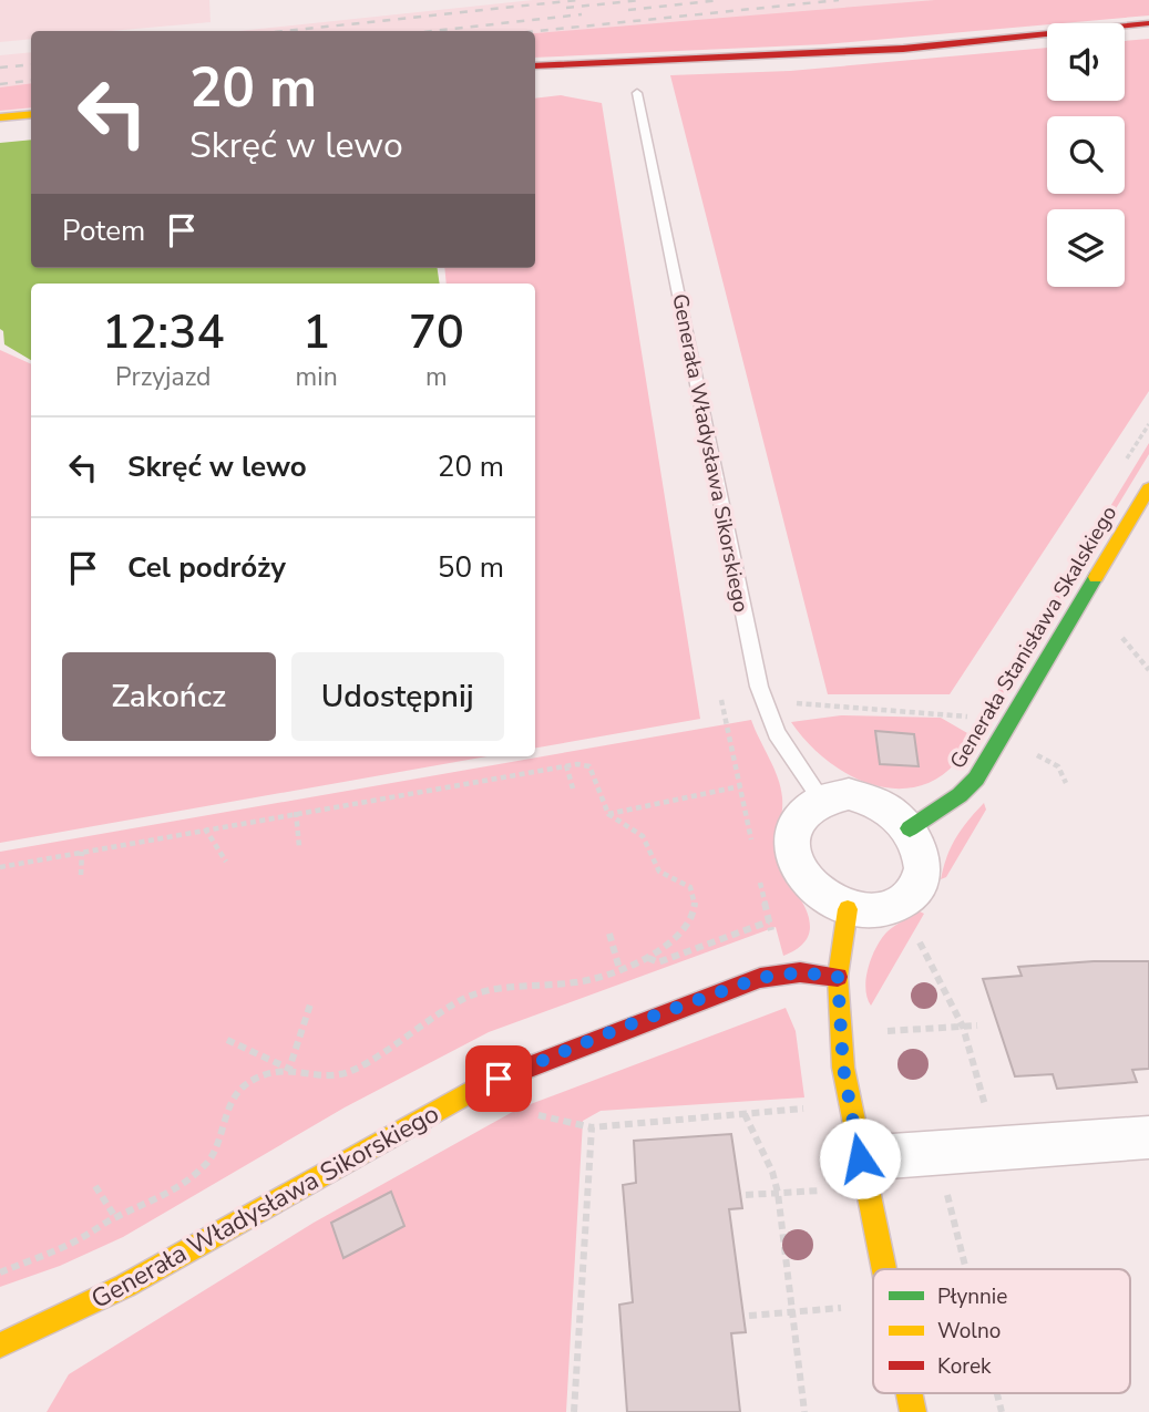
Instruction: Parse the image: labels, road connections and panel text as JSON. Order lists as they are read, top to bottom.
{
  "streets": {
    "street": ["Generała Władysława Sikorskiego", "Generała Stanisława Skalskiego"]
  },
  "crossings": [
    ["Generała Władysława Sikorskiego", "Generała Stanisława Skalskiego"]
  ],
  "legend": ["Płynnie", "Wolno", "Korek"],
  "page": {
    "turn": ["20 m", "Skręć w lewo"],
    "then": "Potem",
    "eta": [
      "12:34",
      "Przyjazd",
      "1",
      "min",
      "70",
      "m"
    ],
    "list": [
      {
        "name": "Skręć w lewo",
        "value": "20 m"
      },
      {
        "name": "Cel podróży",
        "value": "50 m"
      }
    ],
    "buttons": ["Zakończ", "Udostępnij"]
  }
}
